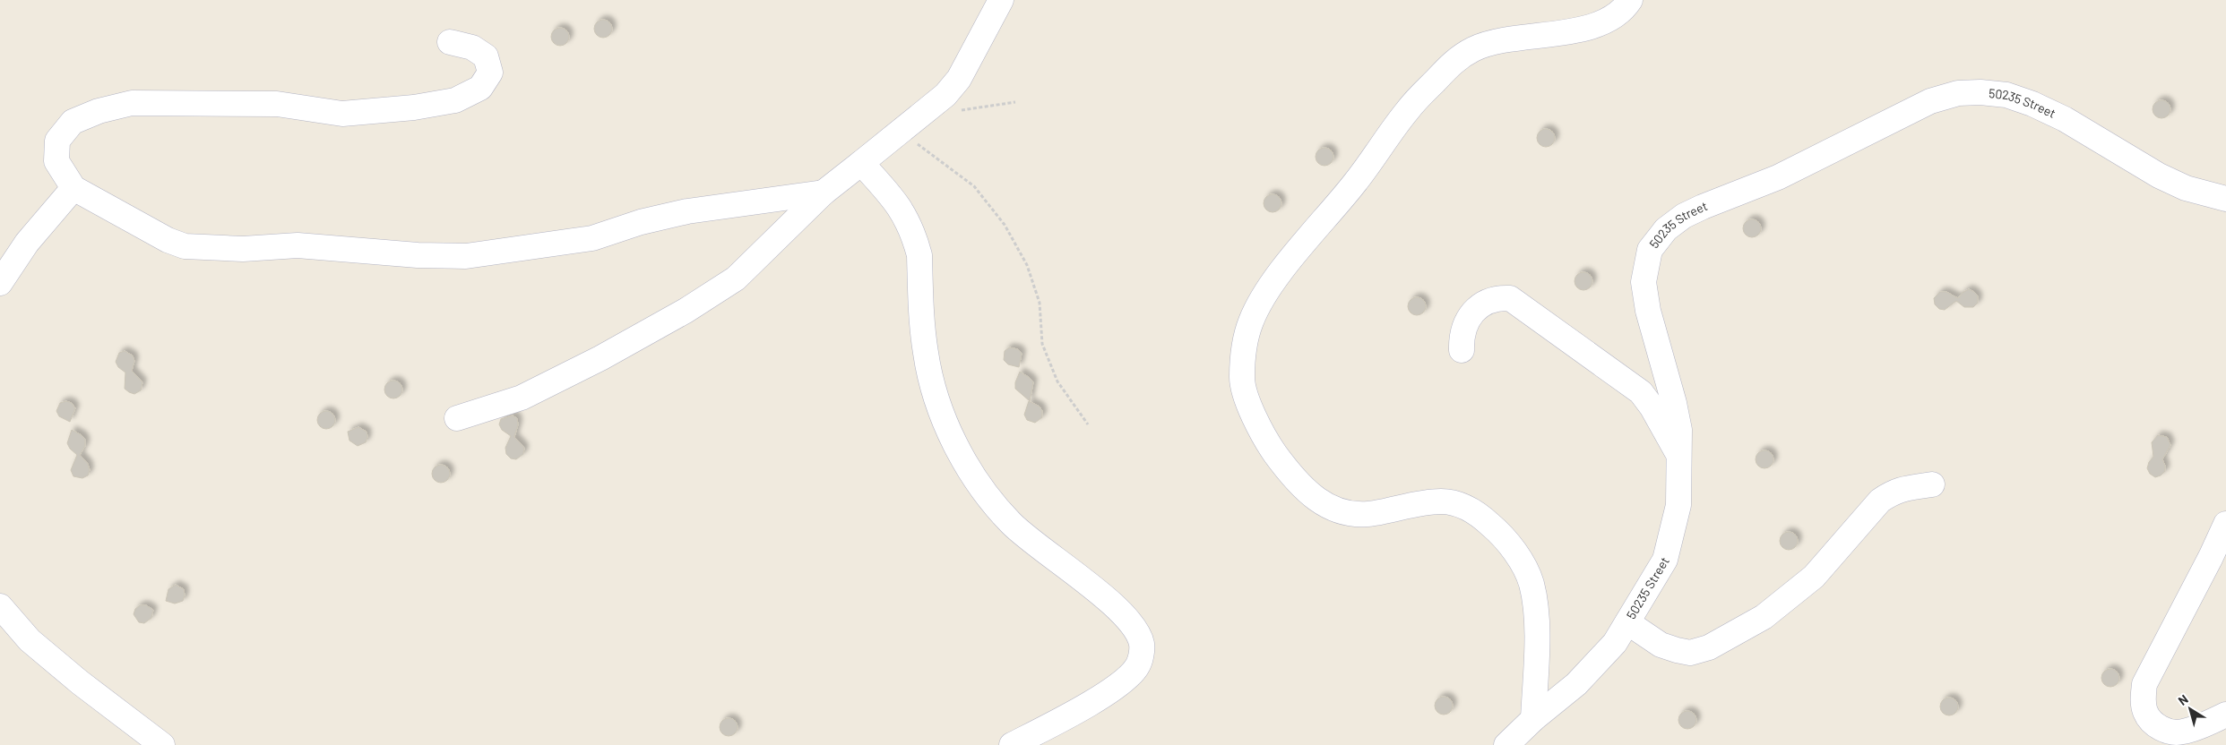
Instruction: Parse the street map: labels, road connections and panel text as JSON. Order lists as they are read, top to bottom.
{
  "streets": {
    "street": ["50235 Street"]
  },
  "north": "top left"
}
